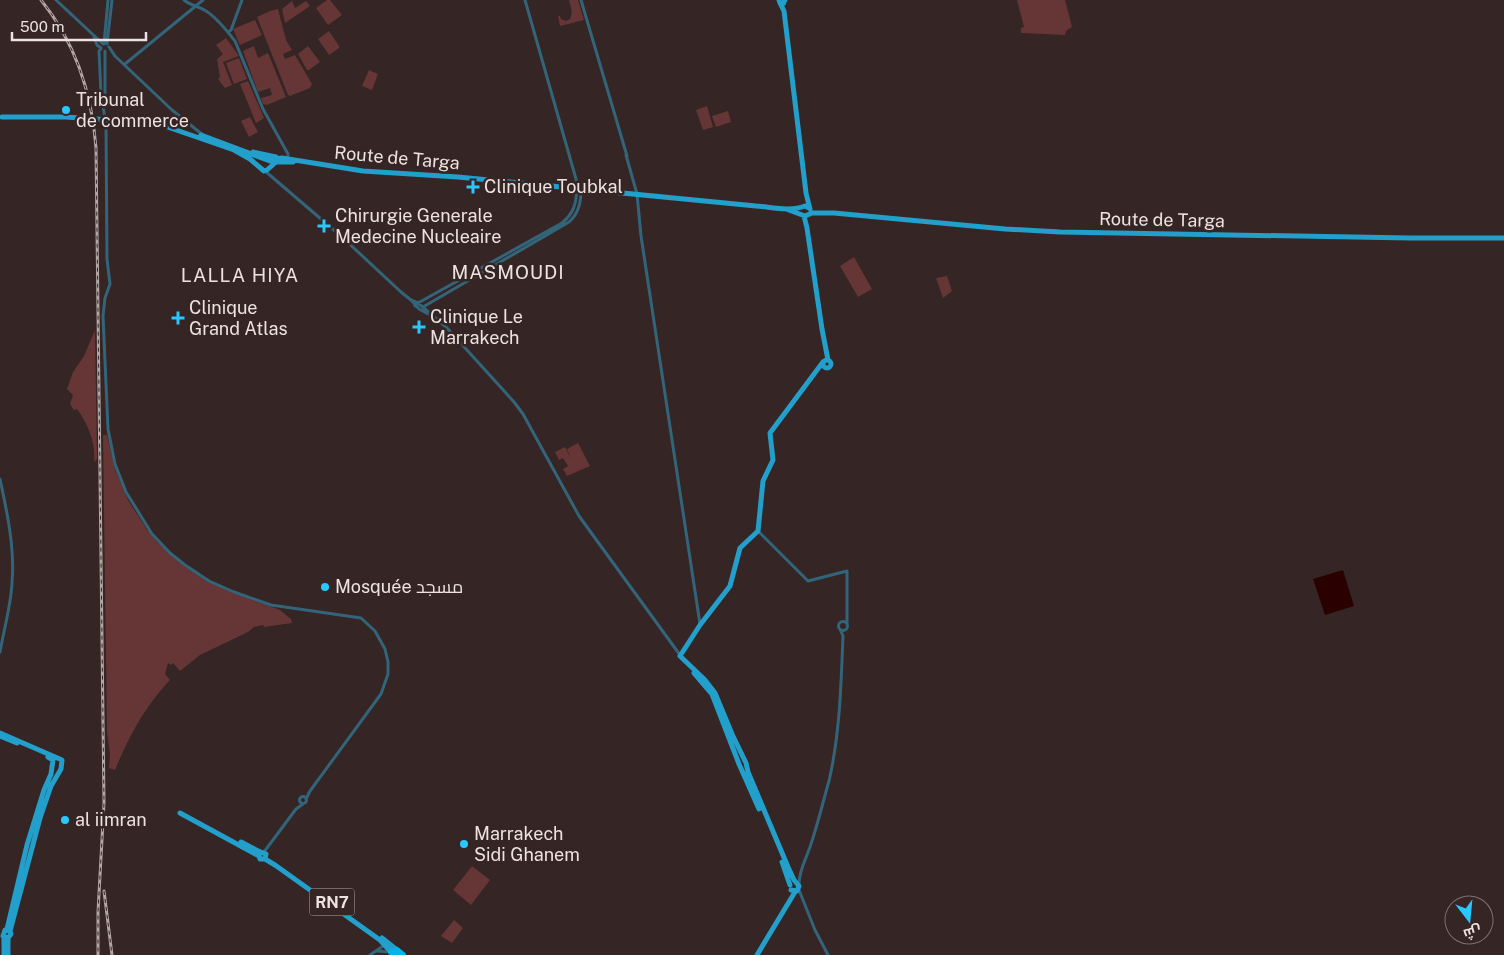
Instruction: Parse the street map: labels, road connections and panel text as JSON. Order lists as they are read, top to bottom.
{
  "streets": {
    "highway": ["RN7"],
    "main road": ["Route de Targa"]
  },
  "districts": ["MASMOUDI", "LALLA HIYA"],
  "places": {
    "other": [
      "Tribunal de commerce",
      "Mosquée مسجد",
      "al iimran",
      "Marrakech Sidi Ghanem"
    ],
    "health": [
      "Clinique Toubkal",
      "Chirurgie Generale Medecine Nucleaire",
      "Clinique Grand Atlas",
      "Clinique Le Marrakech"
    ]
  },
  "scale_bar": "500 m",
  "north": "bottom"
}
